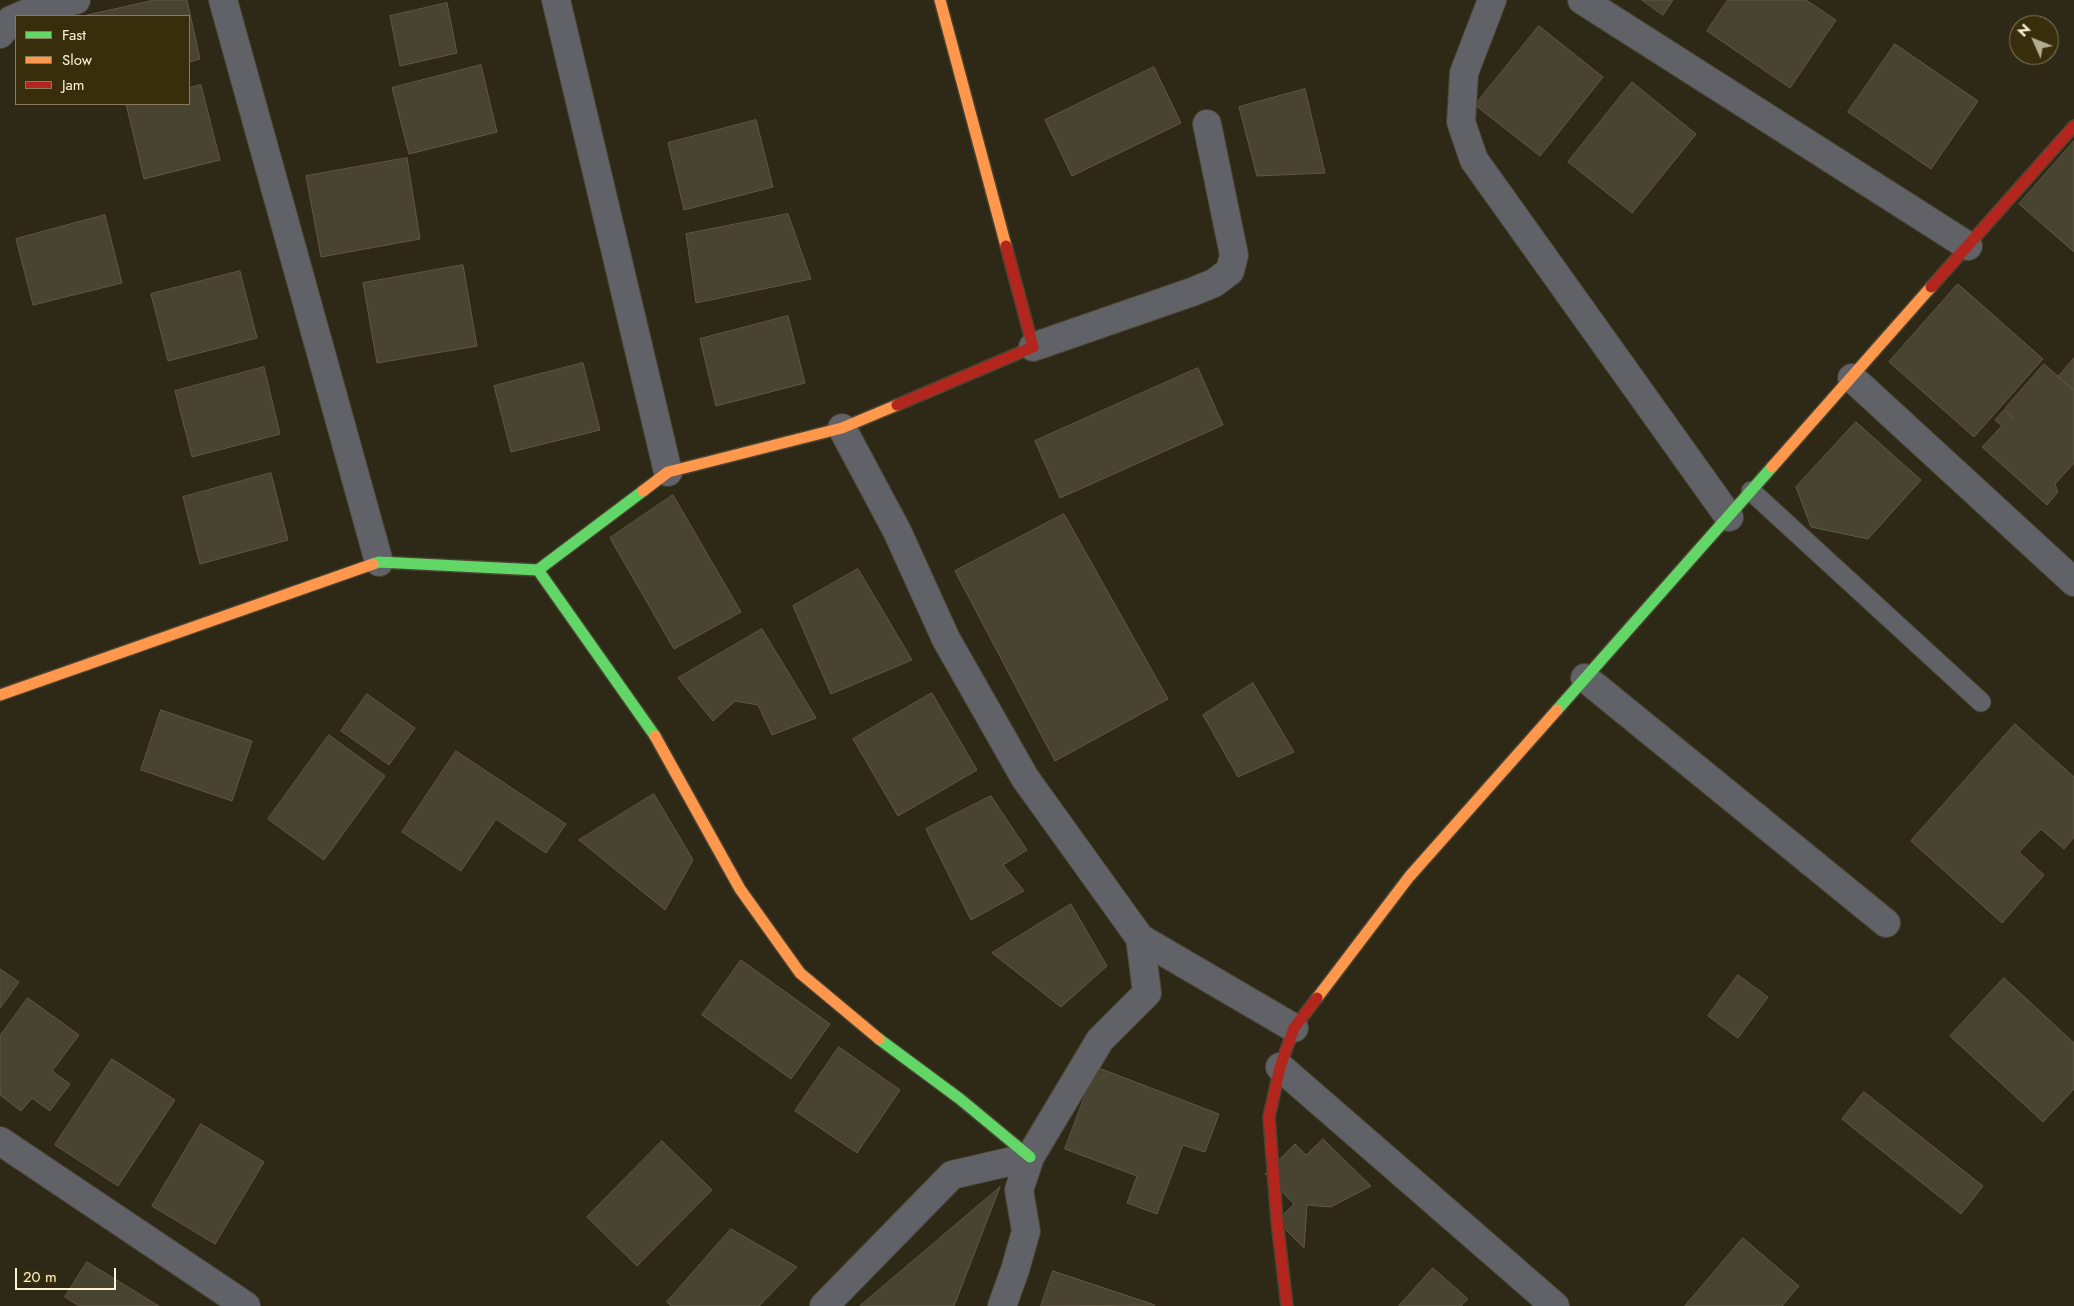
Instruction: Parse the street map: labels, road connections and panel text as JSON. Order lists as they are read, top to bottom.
{
  "legend": ["Fast", "Slow", "Jam"],
  "scale_bar": "20 m",
  "north": "top left"
}
